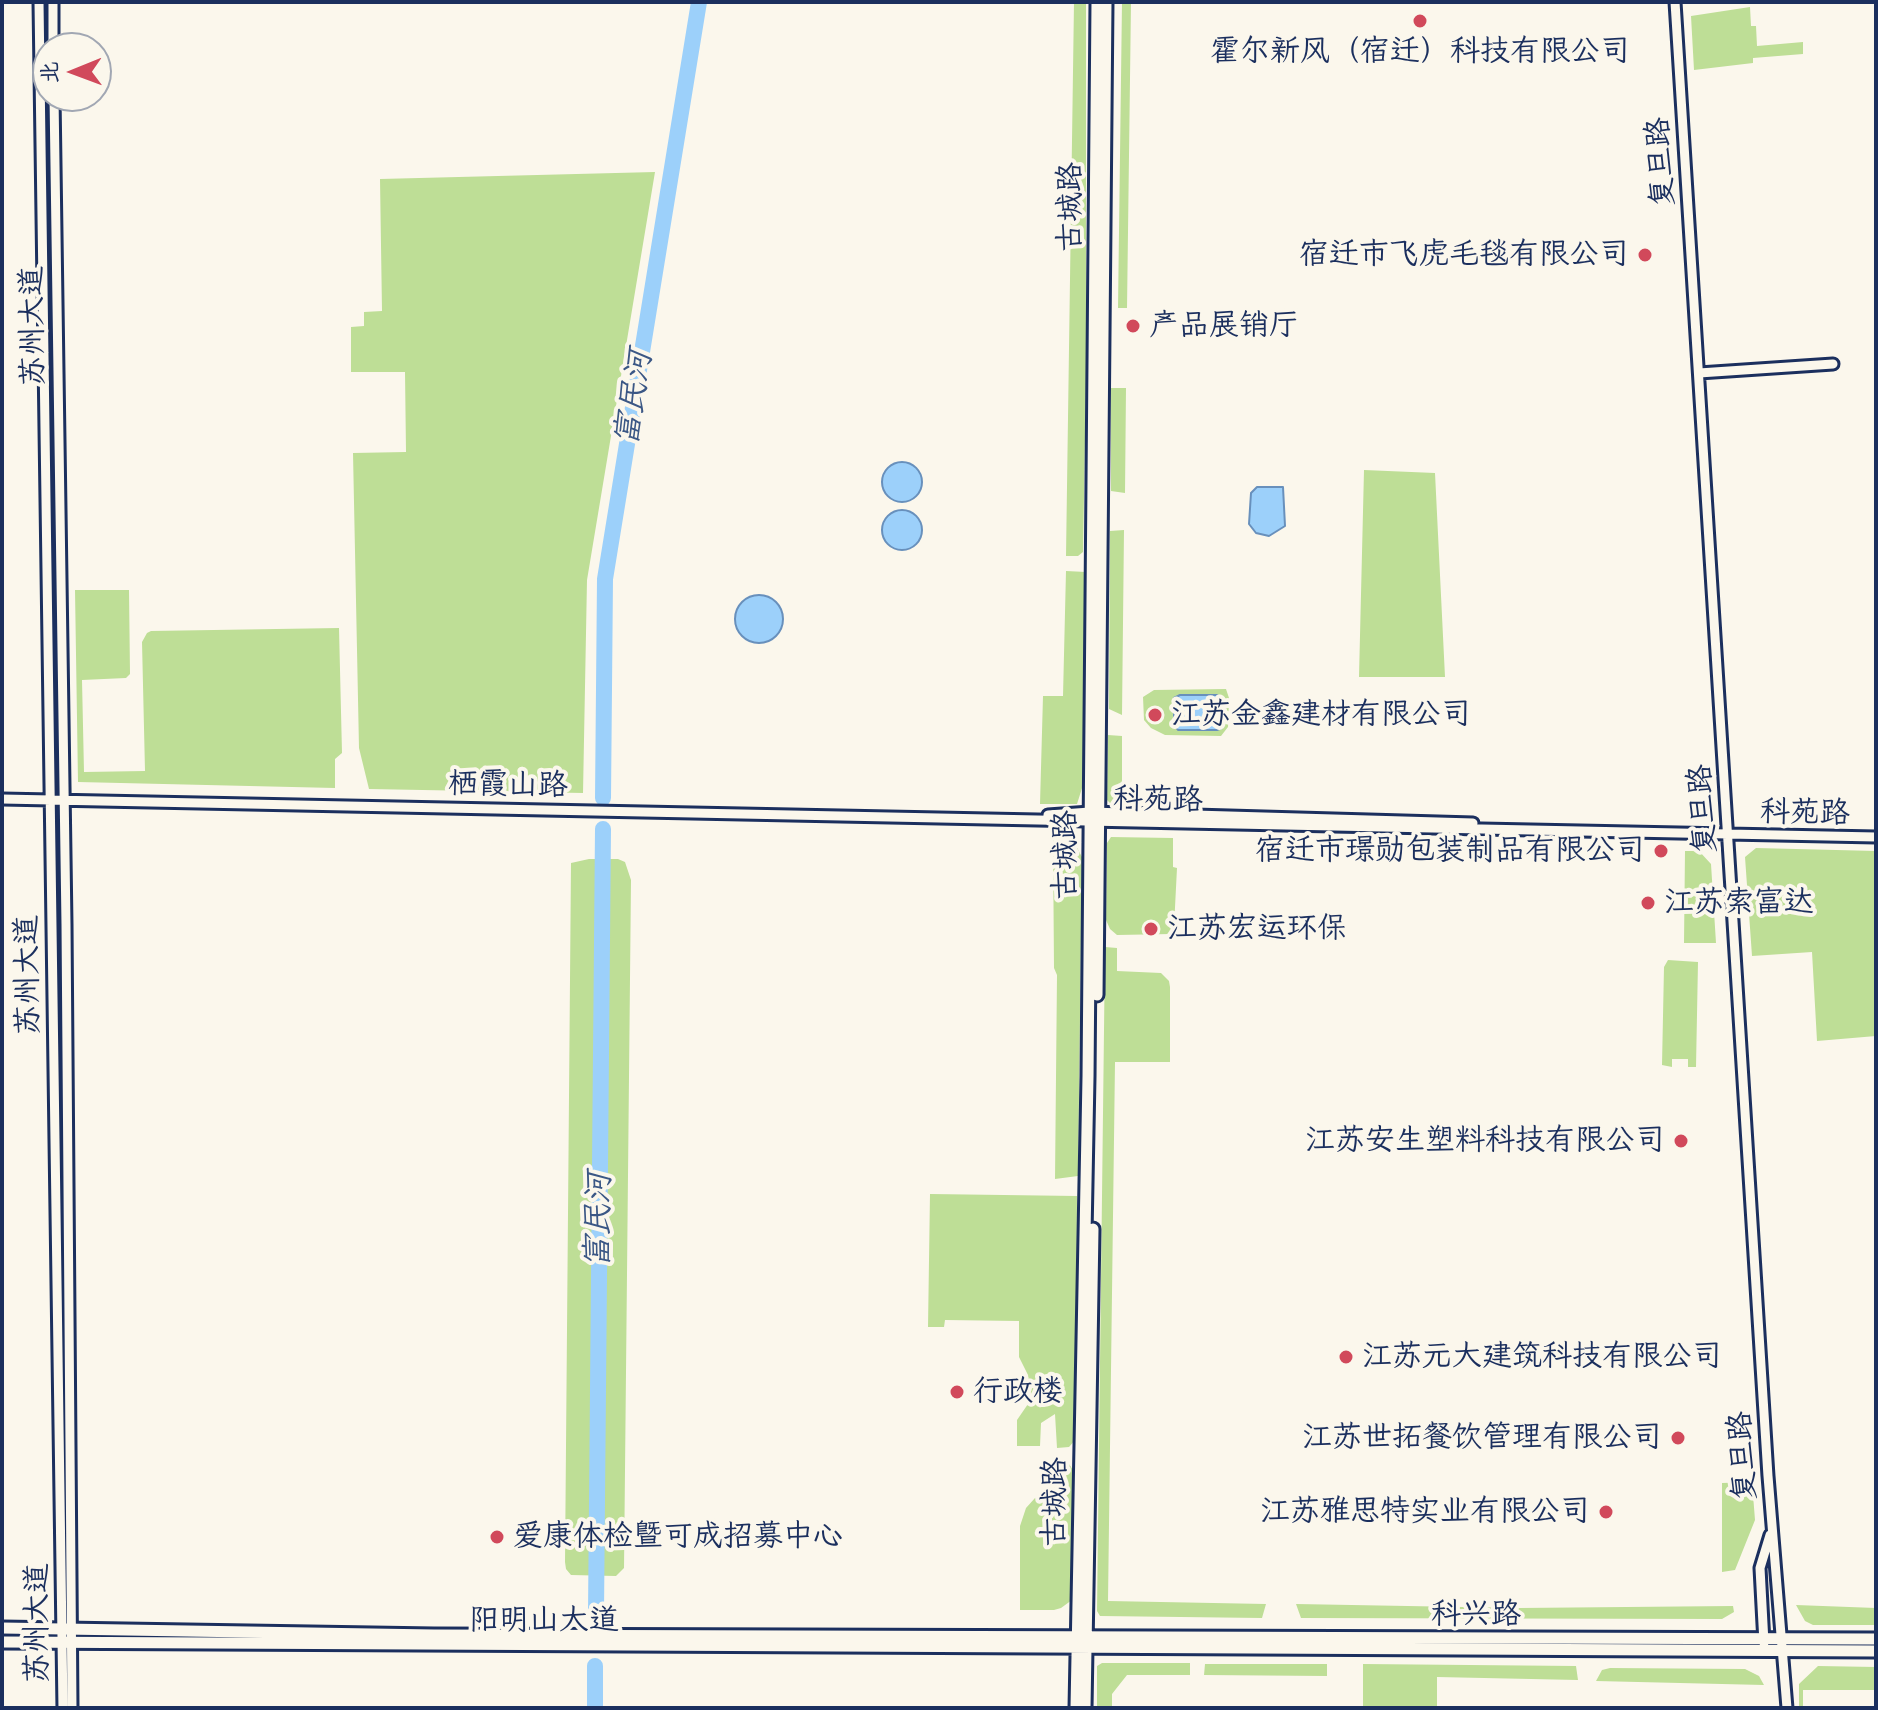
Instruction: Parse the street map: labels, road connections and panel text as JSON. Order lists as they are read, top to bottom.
{
  "streets": {
    "main road": ["古城路", "科兴路", "阳明山大道"],
    "street": [
      "复旦路",
      "苏州大道",
      "栖霞山路",
      "科苑路"
    ]
  },
  "crossings": [
    ["复旦路", "科苑路"],
    ["复旦路", "科兴路"],
    ["古城路", "科苑路"],
    ["古城路", "科兴路"],
    ["古城路", "阳明山大道"],
    ["苏州大道", "栖霞山路"],
    ["苏州大道", "阳明山大道"],
    ["栖霞山路", "科苑路"],
    ["科兴路", "阳明山大道"]
  ],
  "water": ["富民河"],
  "places": [
    "霍尔新风（宿迁）科技有限公司",
    "宿迁市飞虎毛毯有限公司",
    "产品展销厅",
    "江苏金鑫建材有限公司",
    "宿迁市璟勋包装制品有限公司",
    "江苏索富达",
    "江苏宏运环保",
    "江苏安生塑料科技有限公司",
    "江苏元大建筑科技有限公司",
    "行政楼",
    "江苏世拓餐饮管理有限公司",
    "江苏雅思特实业有限公司",
    "爱康体检暨可成招募中心"
  ],
  "north": "left"
}
